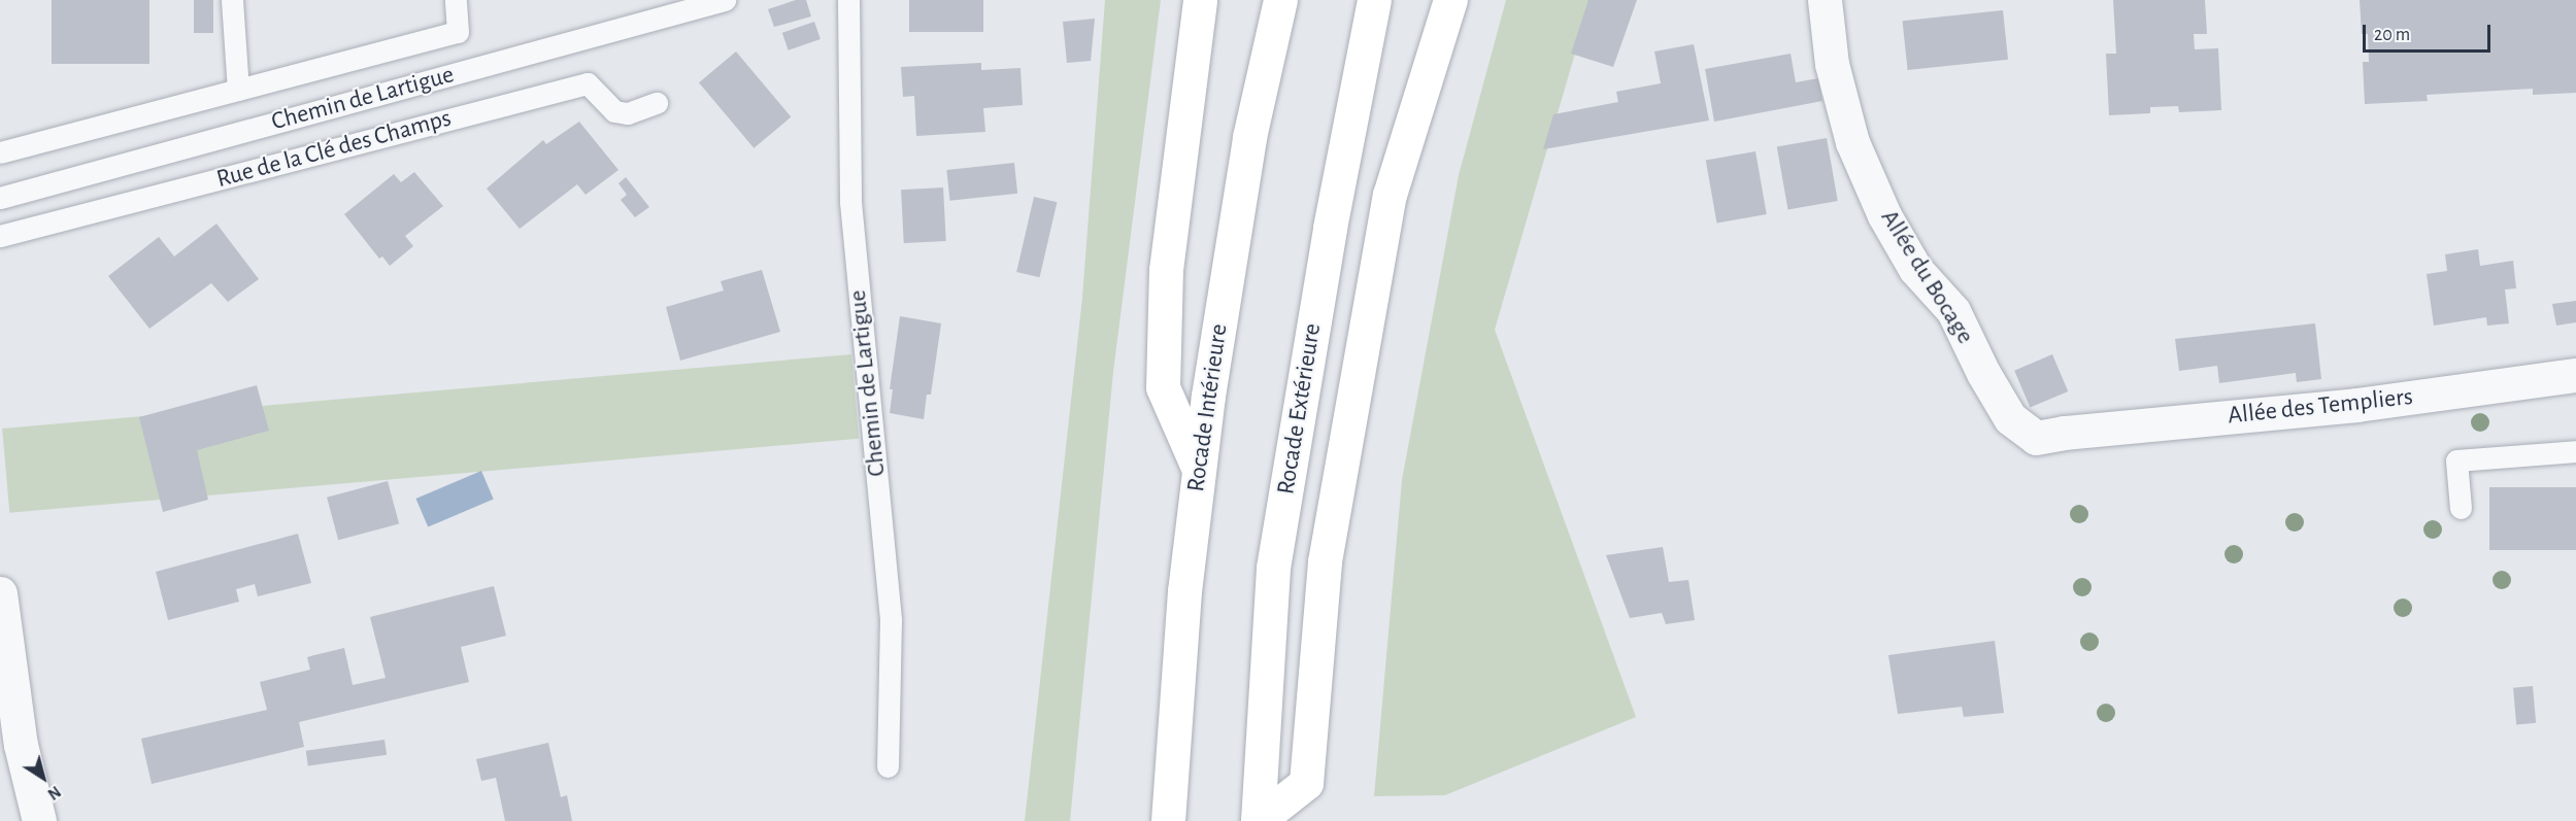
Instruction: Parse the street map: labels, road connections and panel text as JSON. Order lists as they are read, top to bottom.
{
  "streets": {
    "highway": ["Rocade Intérieure", "Rocade Extérieure"],
    "street": ["Allée du Bocage", "Allée des Templiers"],
    "lane": ["Chemin de Lartigue", "Rue de la Clé des Champs"]
  },
  "crossings": [
    ["Allée du Bocage", "Allée des Templiers"]
  ],
  "scale_bar": "20 m",
  "north": "bottom right"
}
